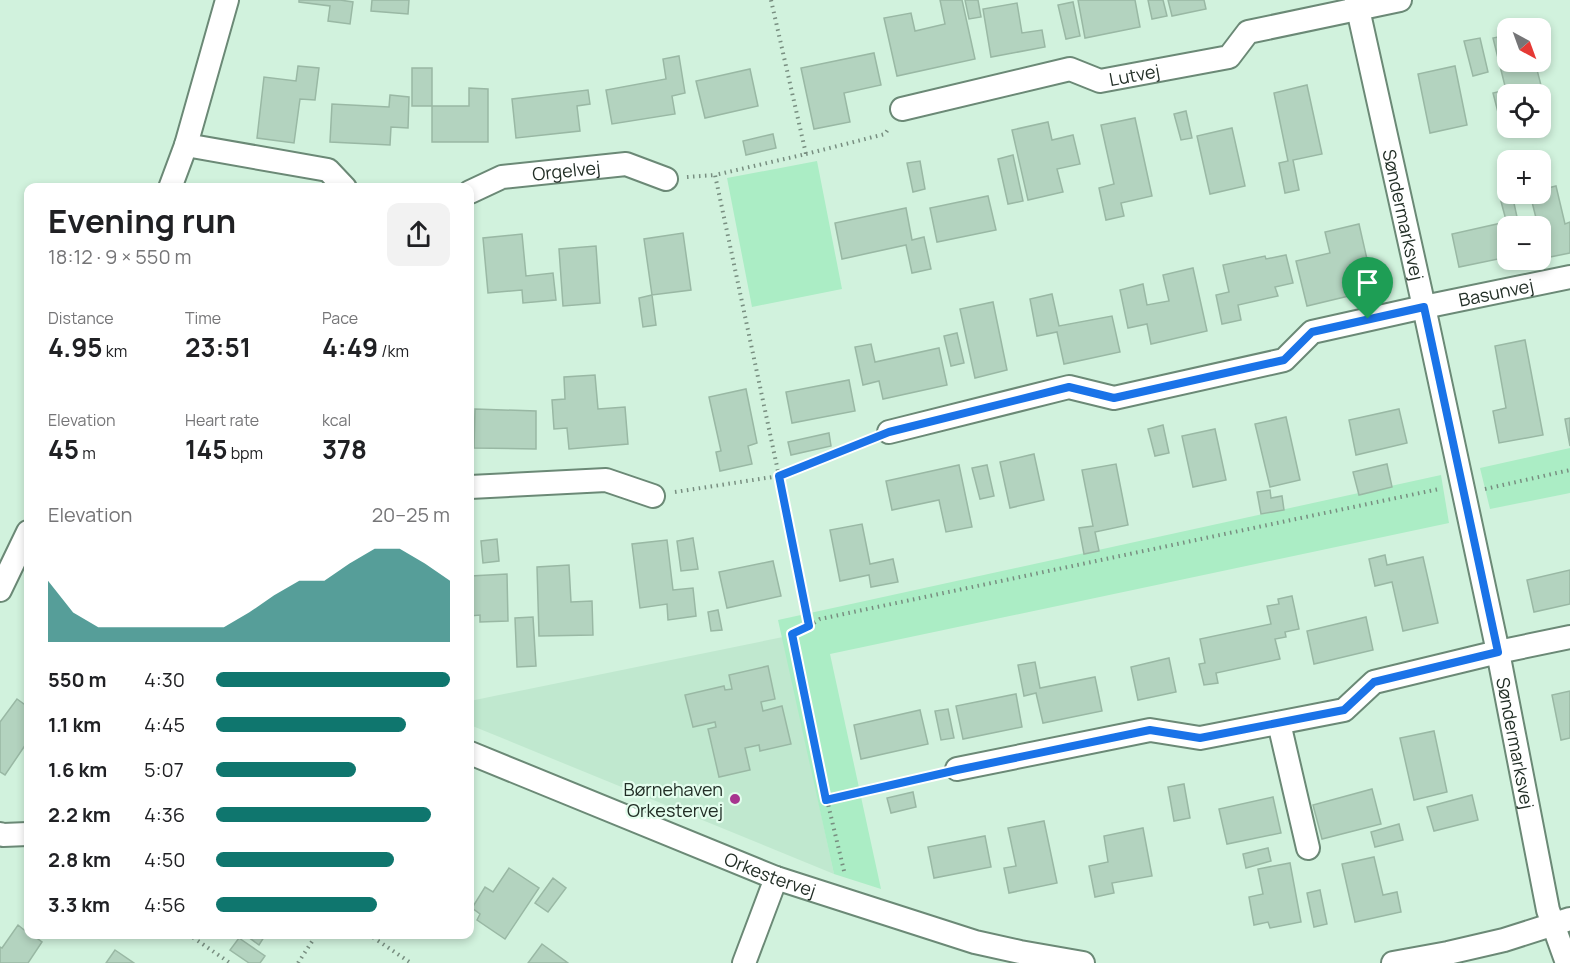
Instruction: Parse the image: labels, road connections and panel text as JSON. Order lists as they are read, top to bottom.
{
  "streets": {
    "street": [
      "Lutvej",
      "Orgelvej",
      "Søndermarksvej",
      "Basunvej",
      "Orkestervej"
    ]
  },
  "crossings": [
    ["Lutvej", "Søndermarksvej"],
    ["Søndermarksvej", "Basunvej"]
  ],
  "places": ["Børnehaven Orkestervej"],
  "north": "bottom right",
  "page": {
    "map_buttons": ["+", "−"],
    "heading": ["Evening run", "18:12 · 9 × 550 m"],
    "stats": [
      ["Distance", "4.95 km"],
      ["Time", "23:51"],
      ["Pace", "4:49 /km"],
      ["Elevation", "45 m"],
      ["Heart rate", "145 bpm"],
      ["kcal", "378"]
    ],
    "chart": ["Elevation", "20–25 m"],
    "list": [
      {
        "name": "550 m",
        "note": "4:30"
      },
      {
        "name": "1.1 km",
        "note": "4:45"
      },
      {
        "name": "1.6 km",
        "note": "5:07"
      },
      {
        "name": "2.2 km",
        "note": "4:36"
      },
      {
        "name": "2.8 km",
        "note": "4:50"
      },
      {
        "name": "3.3 km",
        "note": "4:56"
      }
    ]
  }
}
